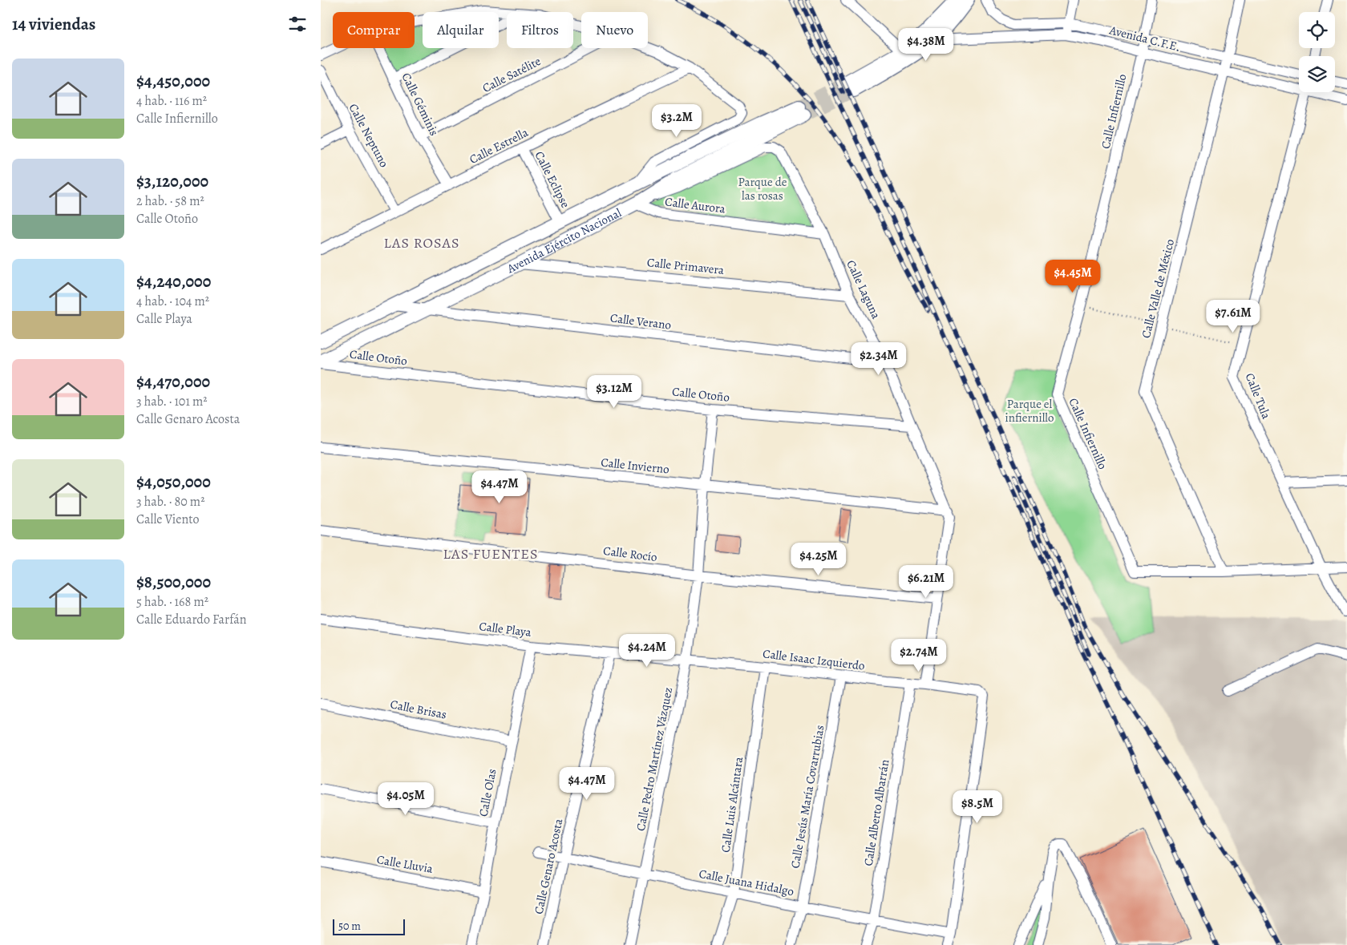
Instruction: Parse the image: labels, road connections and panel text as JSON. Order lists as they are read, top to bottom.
{
  "streets": {
    "main road": ["Avenida Ejército Nacional"],
    "street": [
      "Avenida C.F.E.",
      "Calle Satélite",
      "Calle Géminis",
      "Calle Infiernillo",
      "Calle Neptuno",
      "Calle Estrella",
      "Calle Eclipse",
      "Calle Aurora",
      "Calle Primavera",
      "Calle Valle de México",
      "Calle Laguna",
      "Calle Verano",
      "Calle Otoño",
      "Calle Tula",
      "Calle Invierno",
      "Calle Rocío",
      "Calle Playa",
      "Calle Isaac Izquierdo",
      "Calle Brisas",
      "Calle Pedro Martínez Vázquez",
      "Calle Olas",
      "Calle Jesús María Covarrubias",
      "Calle Luis Alcántara",
      "Calle Alberto Albarrán",
      "Calle Lluvia",
      "Calle Genaro Acosta",
      "Calle Juana Hidalgo"
    ]
  },
  "crossings": [
    ["Avenida C.F.E.", "Calle Infiernillo"],
    ["Avenida C.F.E.", "Calle Valle de México"],
    ["Calle Satélite", "Calle Géminis"],
    ["Calle Géminis", "Calle Estrella"],
    ["Calle Infiernillo", "Calle Valle de México"],
    ["Calle Infiernillo", "Calle Tula"],
    ["Calle Neptuno", "Calle Estrella"],
    ["Calle Estrella", "Calle Eclipse"],
    ["Calle Eclipse", "Avenida Ejército Nacional"],
    ["Calle Aurora", "Avenida Ejército Nacional"],
    ["Calle Aurora", "Calle Laguna"],
    ["Avenida Ejército Nacional", "Calle Primavera"],
    ["Avenida Ejército Nacional", "Calle Laguna"],
    ["Avenida Ejército Nacional", "Calle Verano"],
    ["Avenida Ejército Nacional", "Calle Otoño"],
    ["Calle Primavera", "Calle Laguna"],
    ["Calle Laguna", "Calle Verano"],
    ["Calle Laguna", "Calle Otoño"],
    ["Calle Laguna", "Calle Invierno"],
    ["Calle Laguna", "Calle Rocío"],
    ["Calle Laguna", "Calle Isaac Izquierdo"],
    ["Calle Otoño", "Calle Pedro Martínez Vázquez"],
    ["Calle Invierno", "Calle Pedro Martínez Vázquez"],
    ["Calle Rocío", "Calle Pedro Martínez Vázquez"],
    ["Calle Playa", "Calle Isaac Izquierdo"],
    ["Calle Playa", "Calle Pedro Martínez Vázquez"],
    ["Calle Playa", "Calle Olas"],
    ["Calle Playa", "Calle Genaro Acosta"],
    ["Calle Isaac Izquierdo", "Calle Pedro Martínez Vázquez"],
    ["Calle Isaac Izquierdo", "Calle Jesús María Covarrubias"],
    ["Calle Isaac Izquierdo", "Calle Luis Alcántara"],
    ["Calle Isaac Izquierdo", "Calle Alberto Albarrán"],
    ["Calle Isaac Izquierdo", "Calle Juana Hidalgo"],
    ["Calle Brisas", "Calle Olas"],
    ["Calle Pedro Martínez Vázquez", "Calle Juana Hidalgo"],
    ["Calle Olas", "Calle Lluvia"],
    ["Calle Jesús María Covarrubias", "Calle Juana Hidalgo"],
    ["Calle Luis Alcántara", "Calle Juana Hidalgo"],
    ["Calle Alberto Albarrán", "Calle Juana Hidalgo"],
    ["Calle Genaro Acosta", "Calle Juana Hidalgo"]
  ],
  "districts": ["LAS ROSAS", "LAS FUENTES"],
  "parks": ["Parque de las rosas", "Parque el infiernillo"],
  "scale_bar": "50 m",
  "page": {
    "heading": "14 viviendas",
    "chip": [
      "Comprar",
      "Alquilar",
      "Filtros",
      "Nuevo"
    ],
    "price": [
      "$4.38M",
      "$3.2M",
      "$4.45M",
      "$7.61M",
      "$2.34M",
      "$3.12M",
      "$4.47M",
      "$4.25M",
      "$6.21M",
      "$4.24M",
      "$2.74M",
      "$4.47M",
      "$4.05M",
      "$8.5M"
    ],
    "list": [
      {
        "name": "$4,450,000",
        "note": "4 hab. · 116 m² · Calle Infiernillo"
      },
      {
        "name": "$3,120,000",
        "note": "2 hab. · 58 m² · Calle Otoño"
      },
      {
        "name": "$4,240,000",
        "note": "4 hab. · 104 m² · Calle Playa"
      },
      {
        "name": "$4,470,000",
        "note": "3 hab. · 101 m² · Calle Genaro Acosta"
      },
      {
        "name": "$4,050,000",
        "note": "3 hab. · 80 m² · Calle Viento"
      },
      {
        "name": "$8,500,000",
        "note": "5 hab. · 168 m² · Calle Eduardo Farfán"
      }
    ],
    "scale": "50 m"
  }
}
